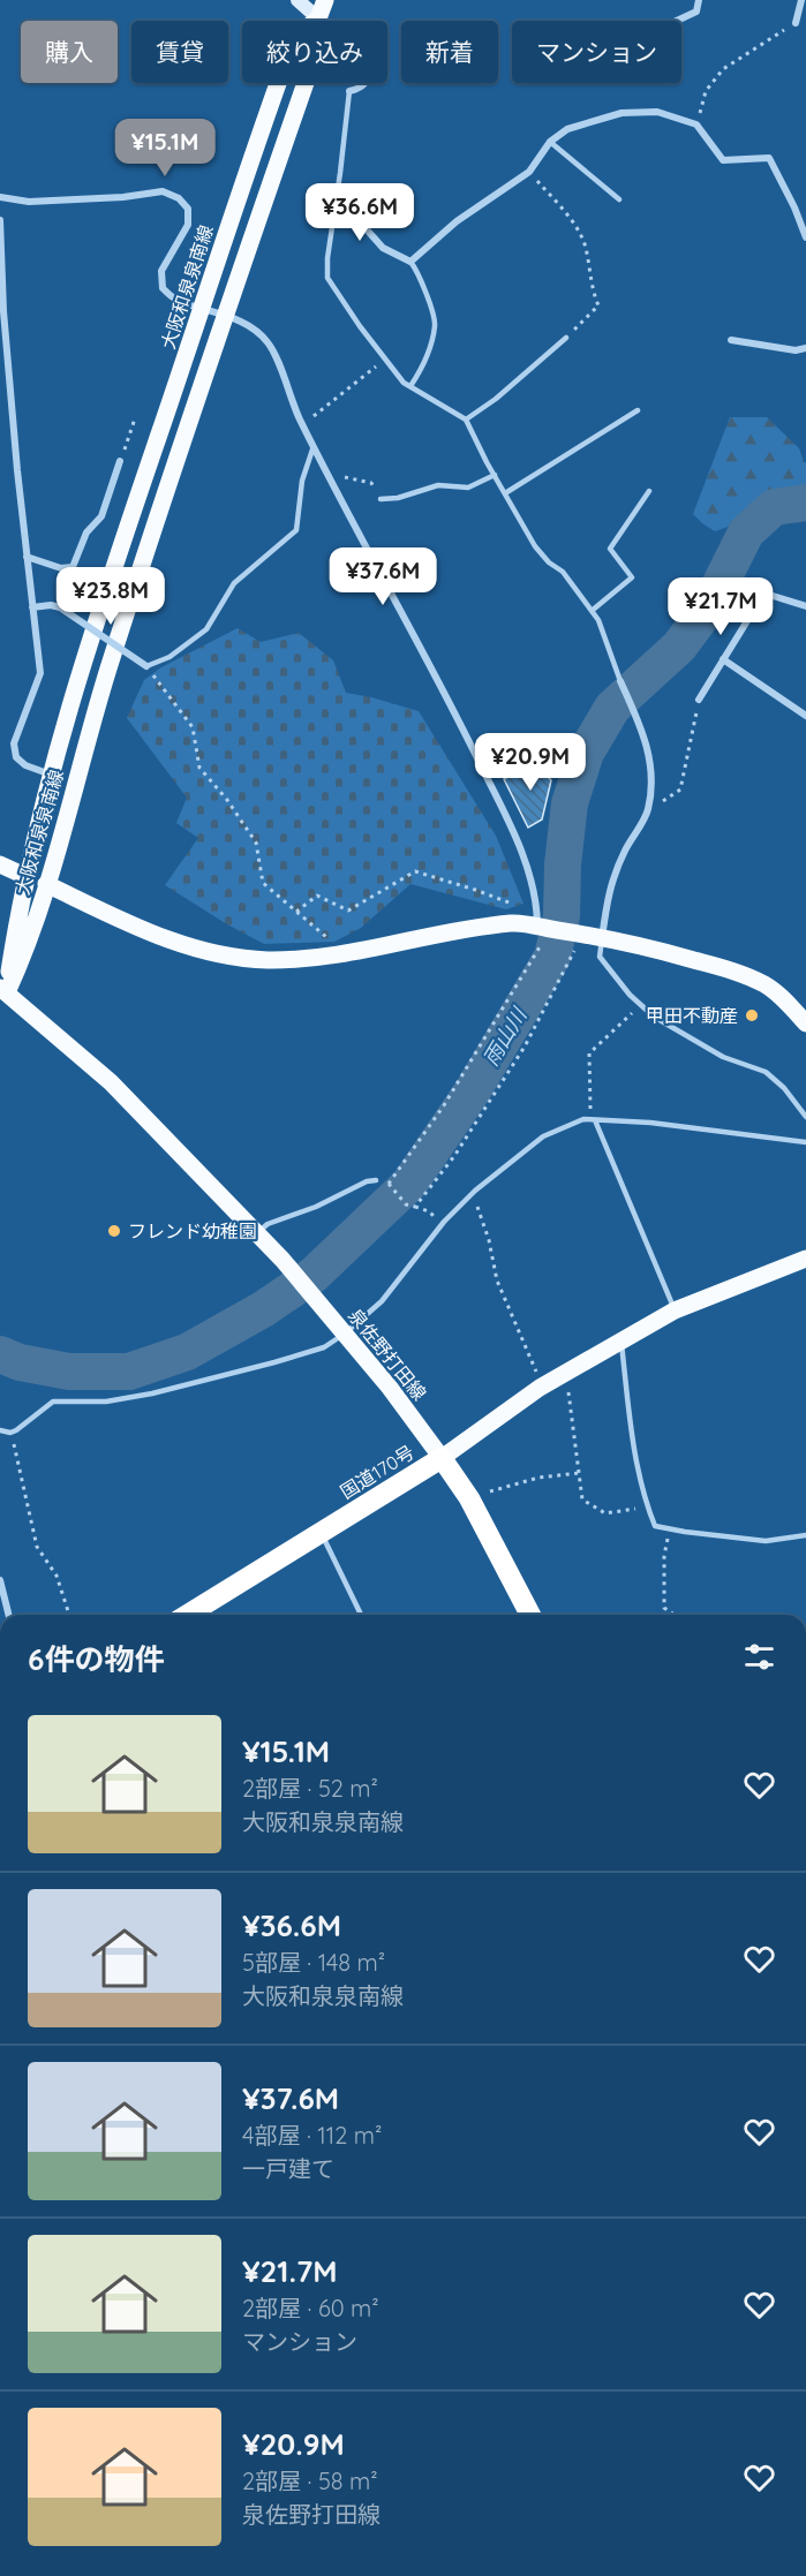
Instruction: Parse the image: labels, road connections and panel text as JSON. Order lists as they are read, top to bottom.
{
  "streets": {
    "highway": ["国道170号"],
    "main road": ["大阪和泉泉南線", "泉佐野打田線"]
  },
  "crossings": [
    ["大阪和泉泉南線", "泉佐野打田線"],
    ["泉佐野打田線", "国道170号"]
  ],
  "water": ["雨山川"],
  "places": ["甲田不動産", "フレンド幼稚園"],
  "page": {
    "chip": [
      "購入",
      "賃貸",
      "絞り込み",
      "新着",
      "マンション"
    ],
    "price": [
      "¥15.1M",
      "¥36.6M",
      "¥37.6M",
      "¥23.8M",
      "¥21.7M",
      "¥20.9M"
    ],
    "heading": "6件の物件",
    "list": [
      {
        "name": "¥15.1M",
        "note": "2部屋 · 52 m² · 大阪和泉泉南線"
      },
      {
        "name": "¥36.6M",
        "note": "5部屋 · 148 m² · 大阪和泉泉南線"
      },
      {
        "name": "¥37.6M",
        "note": "4部屋 · 112 m² · 一戸建て"
      },
      {
        "name": "¥21.7M",
        "note": "2部屋 · 60 m² · マンション"
      },
      {
        "name": "¥20.9M",
        "note": "2部屋 · 58 m² · 泉佐野打田線"
      }
    ]
  }
}
